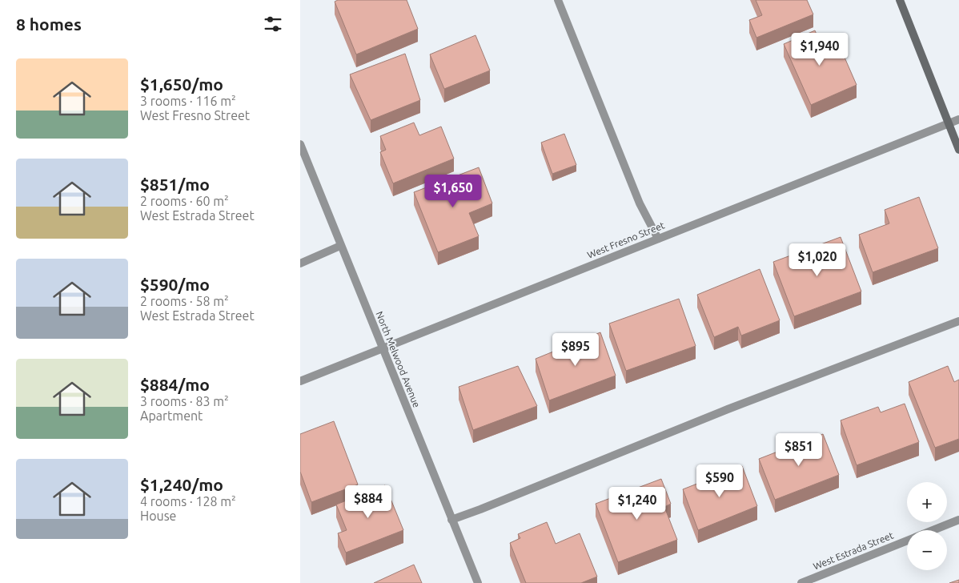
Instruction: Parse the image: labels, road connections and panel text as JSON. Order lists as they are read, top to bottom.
{
  "streets": {
    "street": ["West Fresno Street", "North Melwood Avenue", "West Estrada Street"]
  },
  "crossings": [
    ["West Fresno Street", "North Melwood Avenue"]
  ],
  "page": {
    "heading": "8 homes",
    "price": [
      "$1,940",
      "$1,650",
      "$1,020",
      "$895",
      "$851",
      "$590",
      "$884",
      "$1,240"
    ],
    "list": [
      {
        "name": "$1,650/mo",
        "note": "3 rooms · 116 m² · West Fresno Street"
      },
      {
        "name": "$851/mo",
        "note": "2 rooms · 60 m² · West Estrada Street"
      },
      {
        "name": "$590/mo",
        "note": "2 rooms · 58 m² · West Estrada Street"
      },
      {
        "name": "$884/mo",
        "note": "3 rooms · 83 m² · Apartment"
      },
      {
        "name": "$1,240/mo",
        "note": "4 rooms · 128 m² · House"
      }
    ],
    "map_buttons": ["+", "−"]
  }
}
